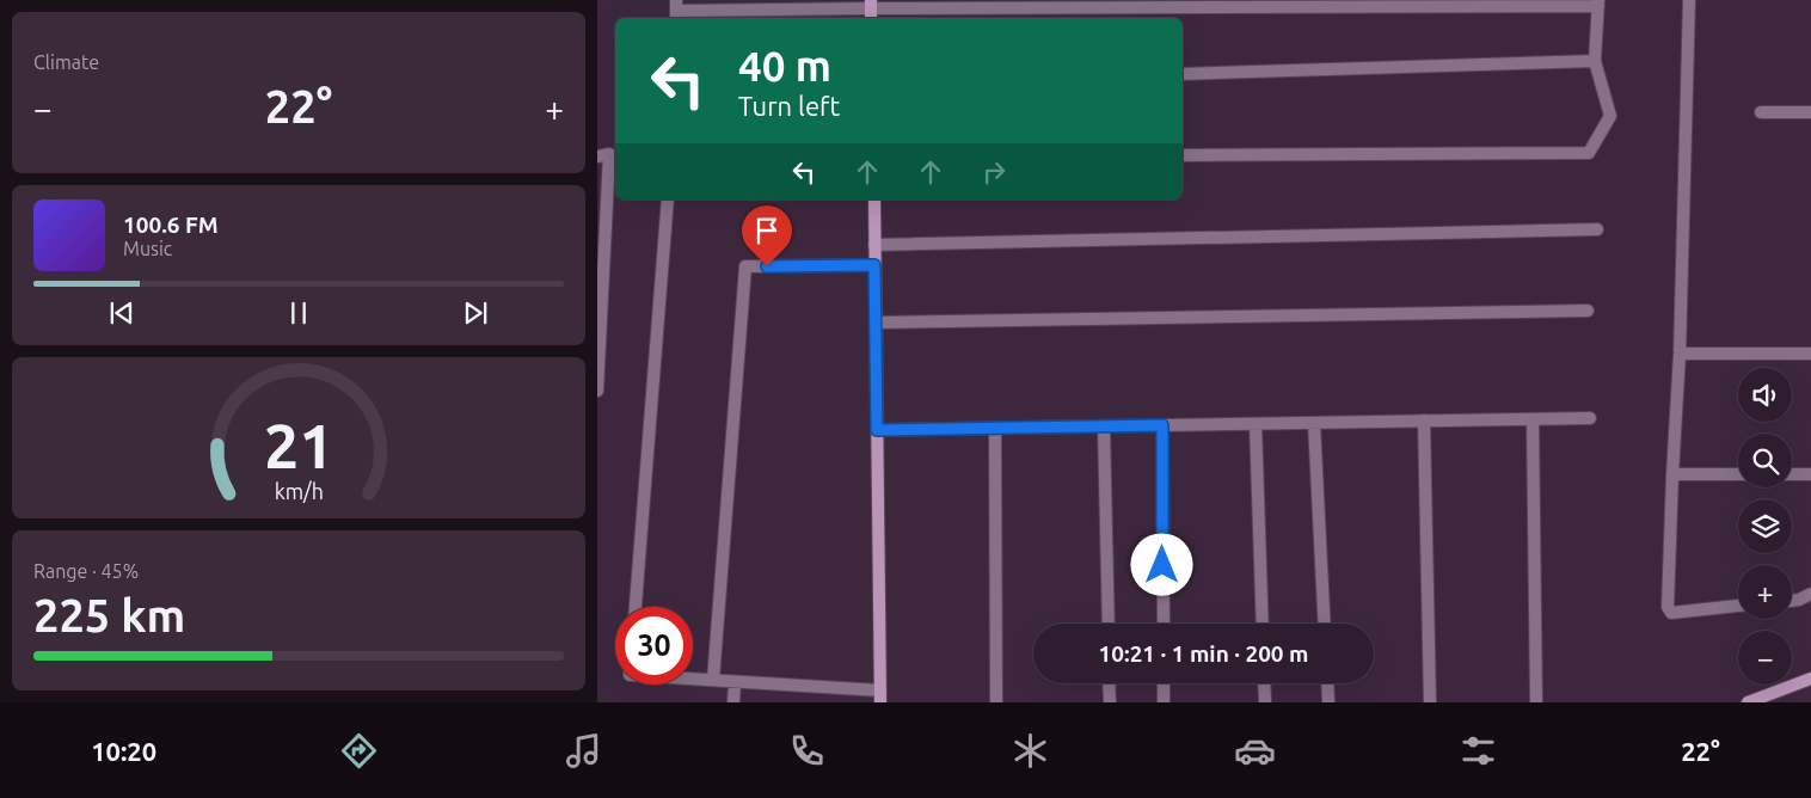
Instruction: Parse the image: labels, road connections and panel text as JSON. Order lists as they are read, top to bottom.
{
  "page": {
    "tile": [
      "Climate",
      ["Range · 45%", "225 km"]
    ],
    "turn": ["40 m", "Turn left"],
    "heat": ["−", "22°", "+"],
    "song": ["100.6 FM", "Music"],
    "map_buttons": ["+", "−"],
    "limit": "30",
    "trip": "10:21 · 1 min · 200 m",
    "tabs": ["10:20", "22°"],
    "gauge": ["21", "km/h"]
  }
}
